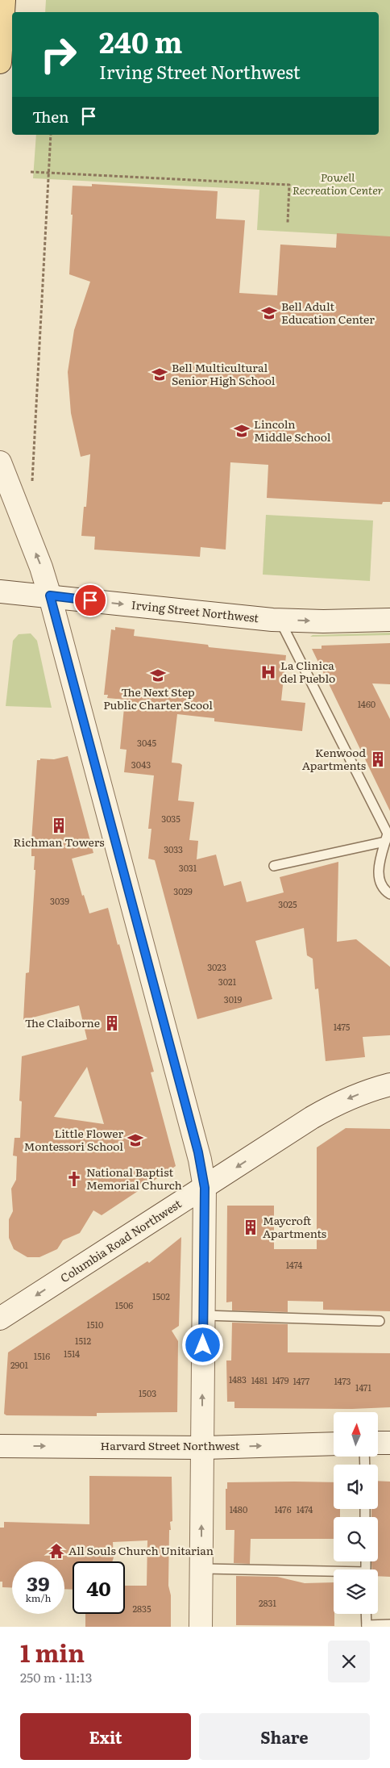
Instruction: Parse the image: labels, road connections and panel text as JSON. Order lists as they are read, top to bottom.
{
  "streets": {
    "main road": ["Irving Street Northwest", "Columbia Road Northwest", "Harvard Street Northwest"]
  },
  "one_way": ["Irving Street Northwest", "Columbia Road Northwest", "Harvard Street Northwest"],
  "parks": ["Powell Recreation Center"],
  "places": {
    "school or university": [
      "Bell Adult Education Center",
      "Bell Multicultural Senior High School",
      "Lincoln Middle School",
      "The Next Step Public Charter Scool",
      "Little Flower Montessori School"
    ],
    "hospital": ["La Clinica del Pueblo"],
    "building": [
      "Kenwood Apartments",
      "Richman Towers",
      "The Claiborne",
      "Maycroft Apartments"
    ],
    "church": ["National Baptist Memorial Church"],
    "temple": ["All Souls Church Unitarian"]
  },
  "house_numbers": [
    "1460",
    "3045",
    "3043",
    "3035",
    "3033",
    "3031",
    "3029",
    "3039",
    "3025",
    "3023",
    "3021",
    "3019",
    "1475",
    "1474",
    "1502",
    "1506",
    "1510",
    "1512",
    "1514",
    "1516",
    "2901",
    "1483",
    "1481",
    "1479",
    "1477",
    "1473",
    "1471",
    "1503",
    "1480",
    "1476",
    "1474",
    "2831",
    "2835"
  ],
  "north": "top",
  "page": {
    "turn": ["240 m", "Irving Street Northwest"],
    "then": "Then",
    "speed": "39 km/h",
    "limit": "40",
    "heading": ["1 min", "250 m · 11:13"],
    "buttons": ["Exit", "Share"]
  }
}
